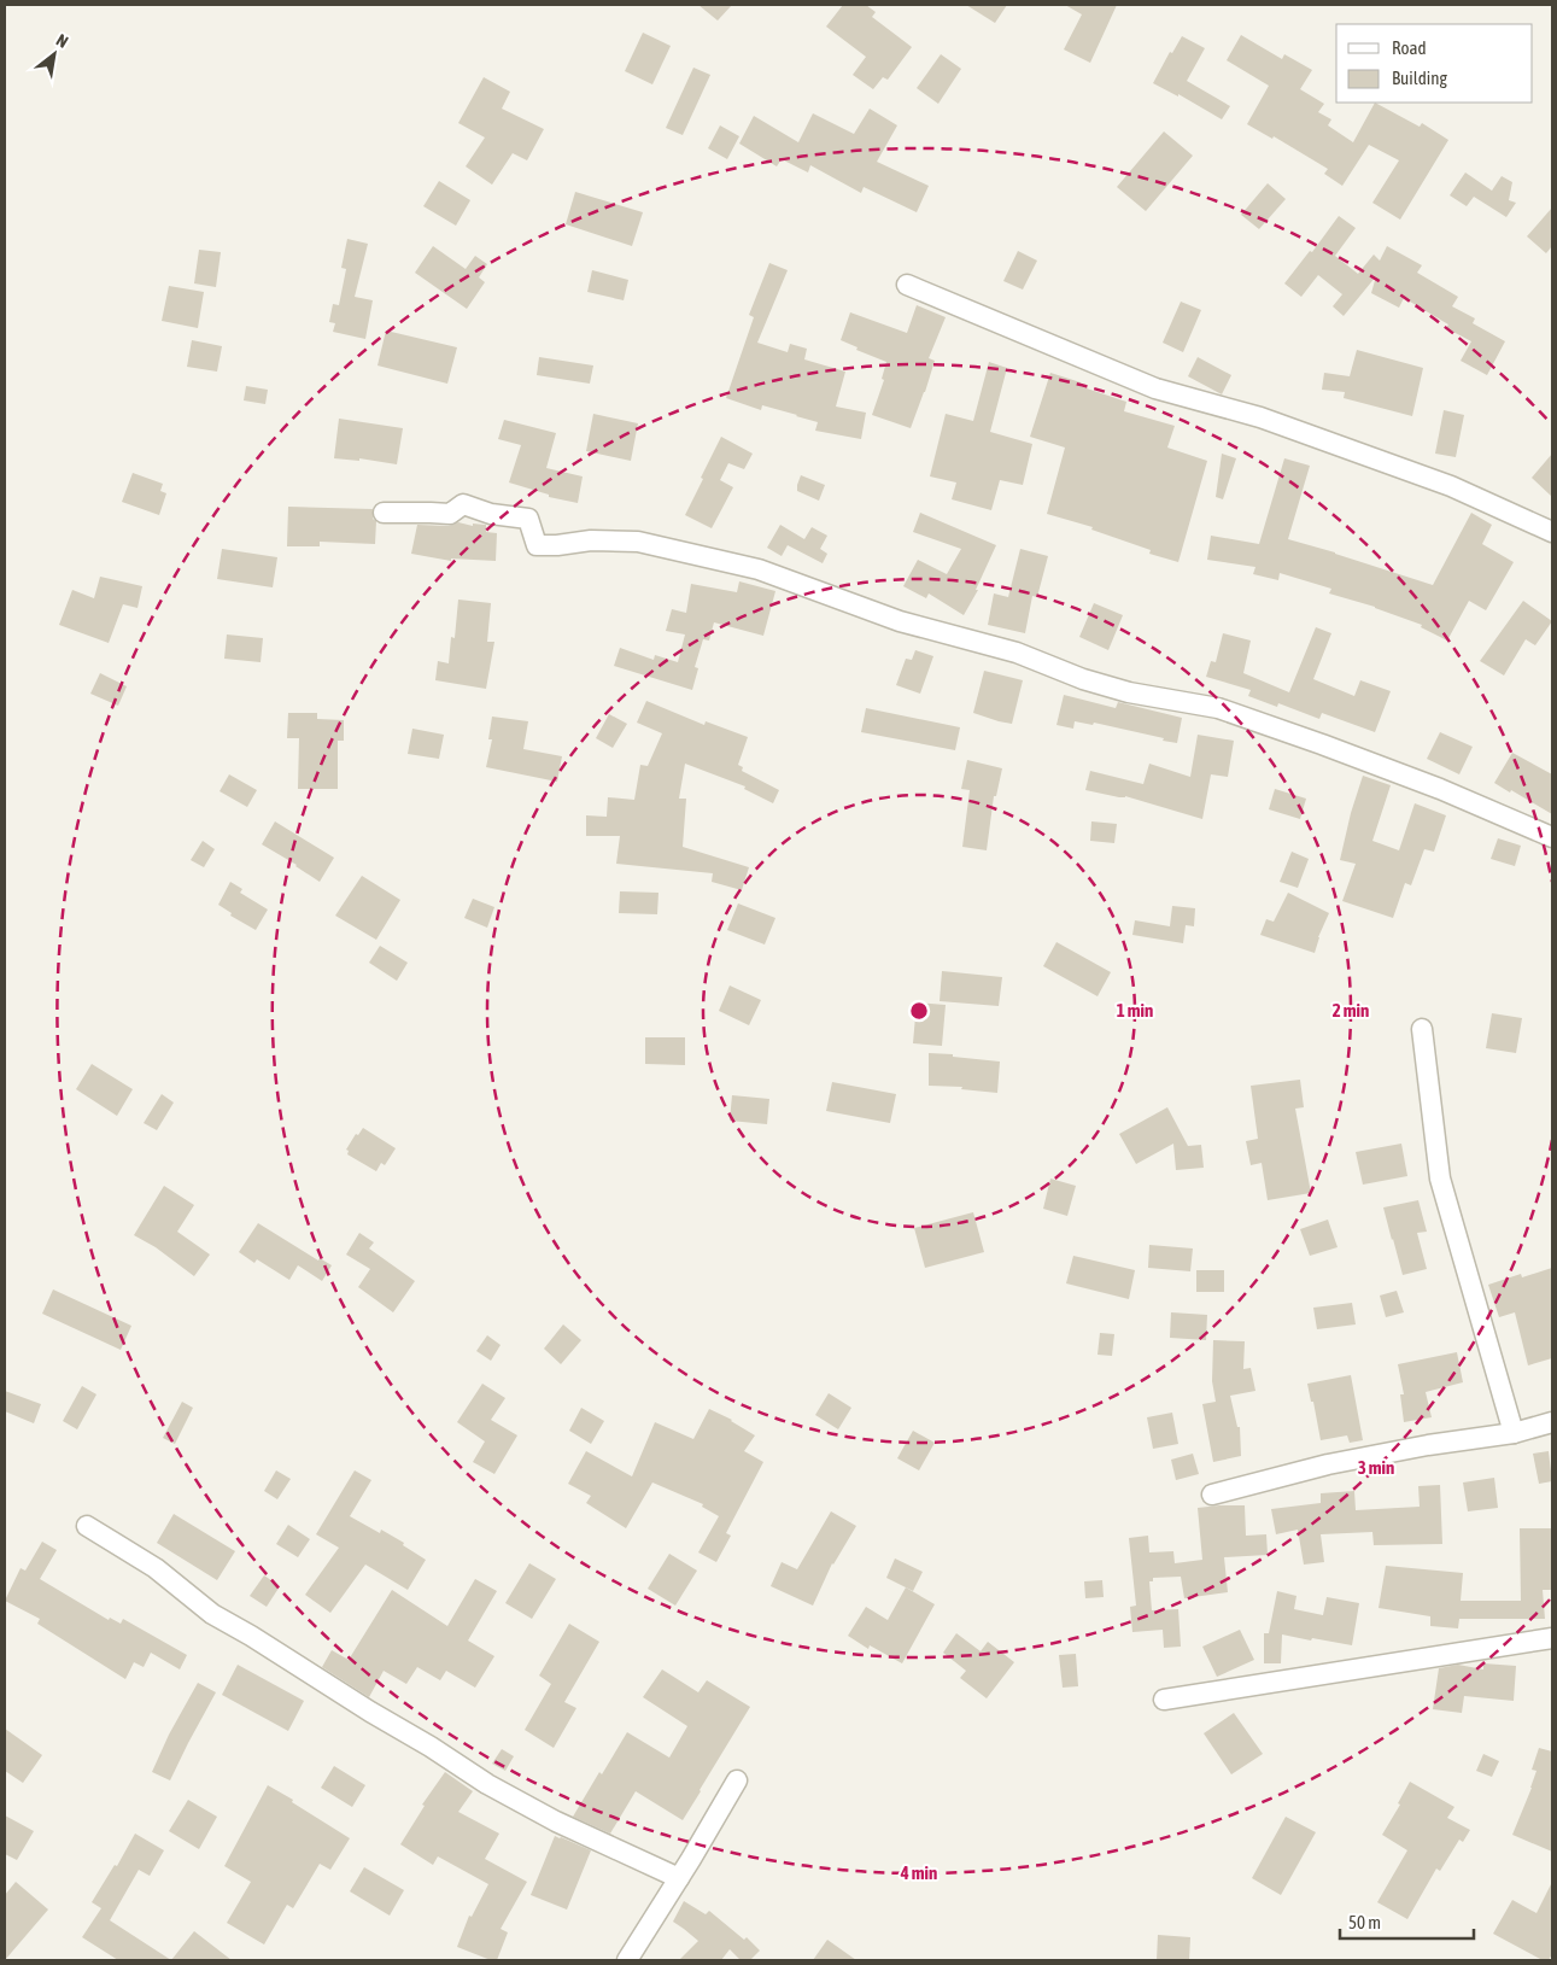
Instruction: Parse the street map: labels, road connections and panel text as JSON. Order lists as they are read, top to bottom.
{
  "legend": ["Road", "Building"],
  "scale_bar": "50 m",
  "north": "top right",
  "rings": [
    "1 min",
    "2 min",
    "3 min",
    "4 min"
  ]
}
